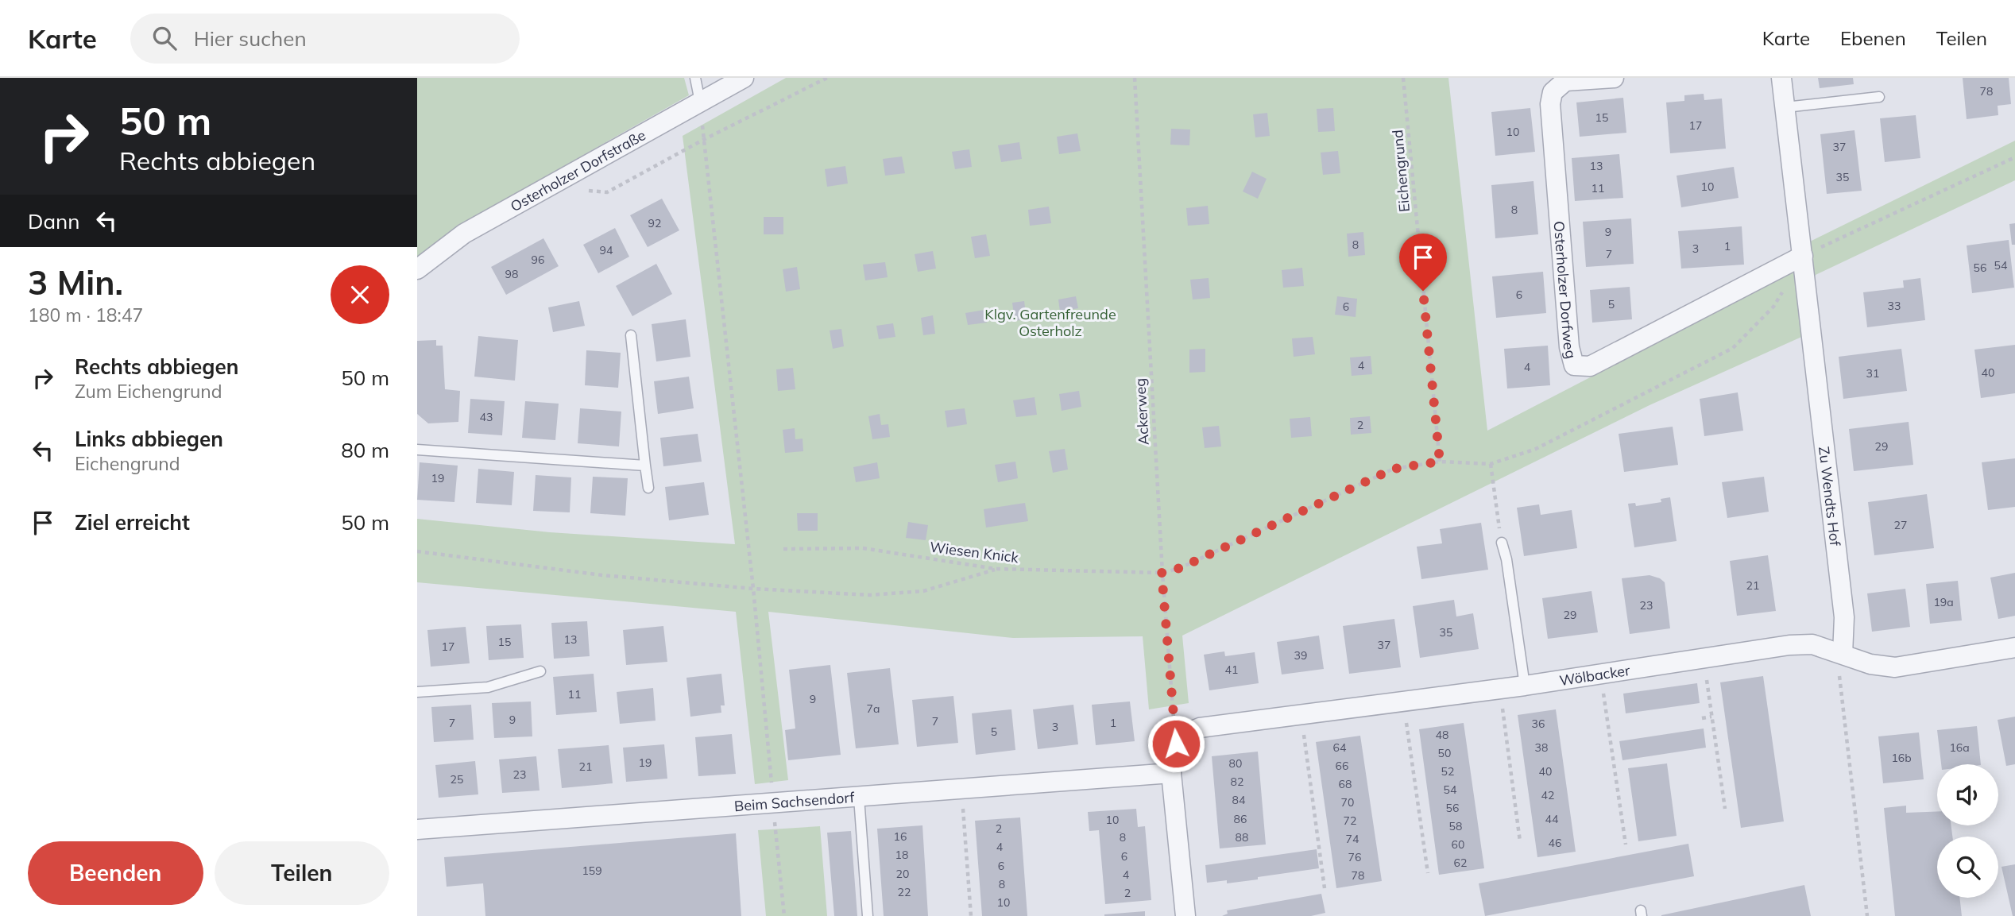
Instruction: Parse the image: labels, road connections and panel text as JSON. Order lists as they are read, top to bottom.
{
  "streets": {
    "street": [
      "Osterholzer Dorfstraße",
      "Osterholzer Dorfweg",
      "Zu Wendts Hof",
      "Wölbacker",
      "Beim Sachsendorf"
    ],
    "path": ["Eichengrund", "Ackerweg", "Wiesen Knick"]
  },
  "crossings": [
    ["Eichengrund", "Wiesen Knick"],
    ["Osterholzer Dorfweg", "Zu Wendts Hof"],
    ["Ackerweg", "Wiesen Knick"],
    ["Ackerweg", "Wölbacker"],
    ["Zu Wendts Hof", "Wölbacker"]
  ],
  "parks": ["Klgv. Gartenfreunde Osterholz"],
  "house_numbers": [
    "78",
    "15",
    "17",
    "10",
    "37",
    "13",
    "35",
    "10",
    "11",
    "8",
    "92",
    "9",
    "8",
    "1",
    "3",
    "94",
    "7",
    "96",
    "54",
    "56",
    "98",
    "6",
    "5",
    "33",
    "6",
    "4",
    "4",
    "40",
    "31",
    "43",
    "2",
    "29",
    "19",
    "27",
    "21",
    "19a",
    "23",
    "29",
    "35",
    "13",
    "15",
    "37",
    "17",
    "39",
    "41",
    "11",
    "9",
    "7a",
    "9",
    "7",
    "7",
    "1",
    "36",
    "3",
    "5",
    "48",
    "64",
    "38",
    "16a",
    "50",
    "16b",
    "19",
    "80",
    "66",
    "21",
    "52",
    "40",
    "23",
    "25",
    "82",
    "68",
    "54",
    "42",
    "84",
    "70",
    "56",
    "86",
    "44",
    "10",
    "72",
    "58",
    "2",
    "16",
    "8",
    "88",
    "74",
    "46",
    "60",
    "4",
    "18",
    "6",
    "76",
    "62",
    "6",
    "159",
    "20",
    "4",
    "78",
    "8",
    "22",
    "2",
    "10"
  ],
  "page": {
    "header": "Karte",
    "search": "Hier suchen",
    "nav": ["Karte", "Ebenen", "Teilen"],
    "turn": ["50 m", "Rechts abbiegen"],
    "then": "Dann",
    "heading": ["3 Min.", "180 m · 18:47"],
    "list": [
      {
        "name": "Rechts abbiegen",
        "note": "Zum Eichengrund",
        "value": "50 m"
      },
      {
        "name": "Links abbiegen",
        "note": "Eichengrund",
        "value": "80 m"
      },
      {
        "name": "Ziel erreicht",
        "value": "50 m"
      }
    ],
    "buttons": ["Beenden", "Teilen"]
  }
}
